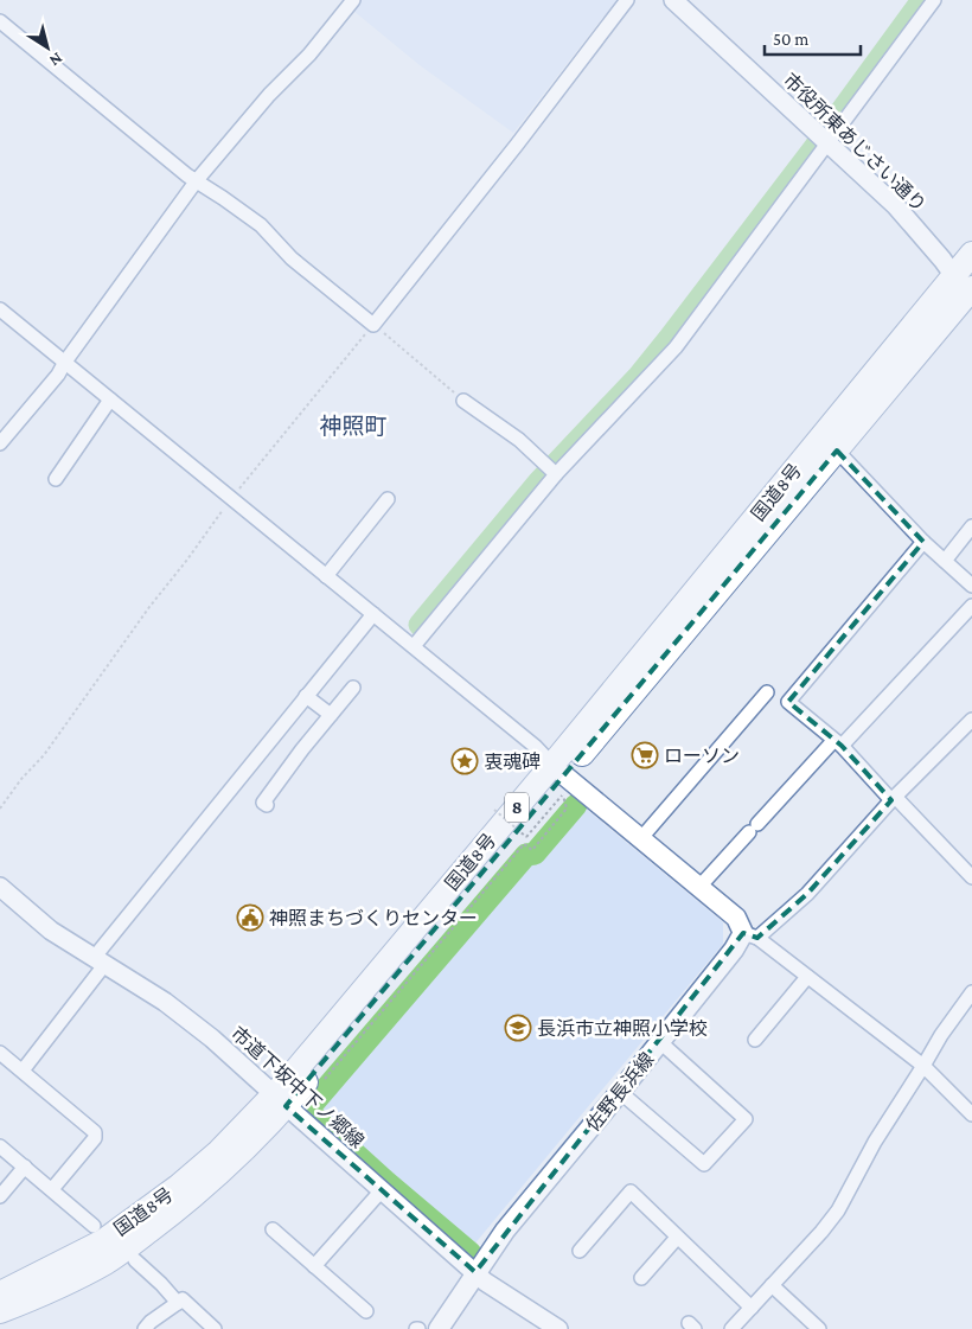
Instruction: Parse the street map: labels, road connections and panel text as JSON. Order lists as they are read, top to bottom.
{
  "streets": {
    "highway": ["国道8号", "8"],
    "main road": ["佐野長浜線"],
    "street": ["市役所東あじさい通り", "市道下坂中下ノ郷線"]
  },
  "crossings": [
    ["市役所東あじさい通り", "国道8号"],
    ["国道8号", "市道下坂中下ノ郷線"],
    ["市道下坂中下ノ郷線", "佐野長浜線"]
  ],
  "districts": ["神照町"],
  "places": {
    "supermarket": ["ローソン"],
    "place": ["衷魂碑"],
    "public building": ["神照まちづくりセンター"],
    "school or university": ["長浜市立神照小学校"]
  },
  "scale_bar": "50 m",
  "north": "bottom right"
}
